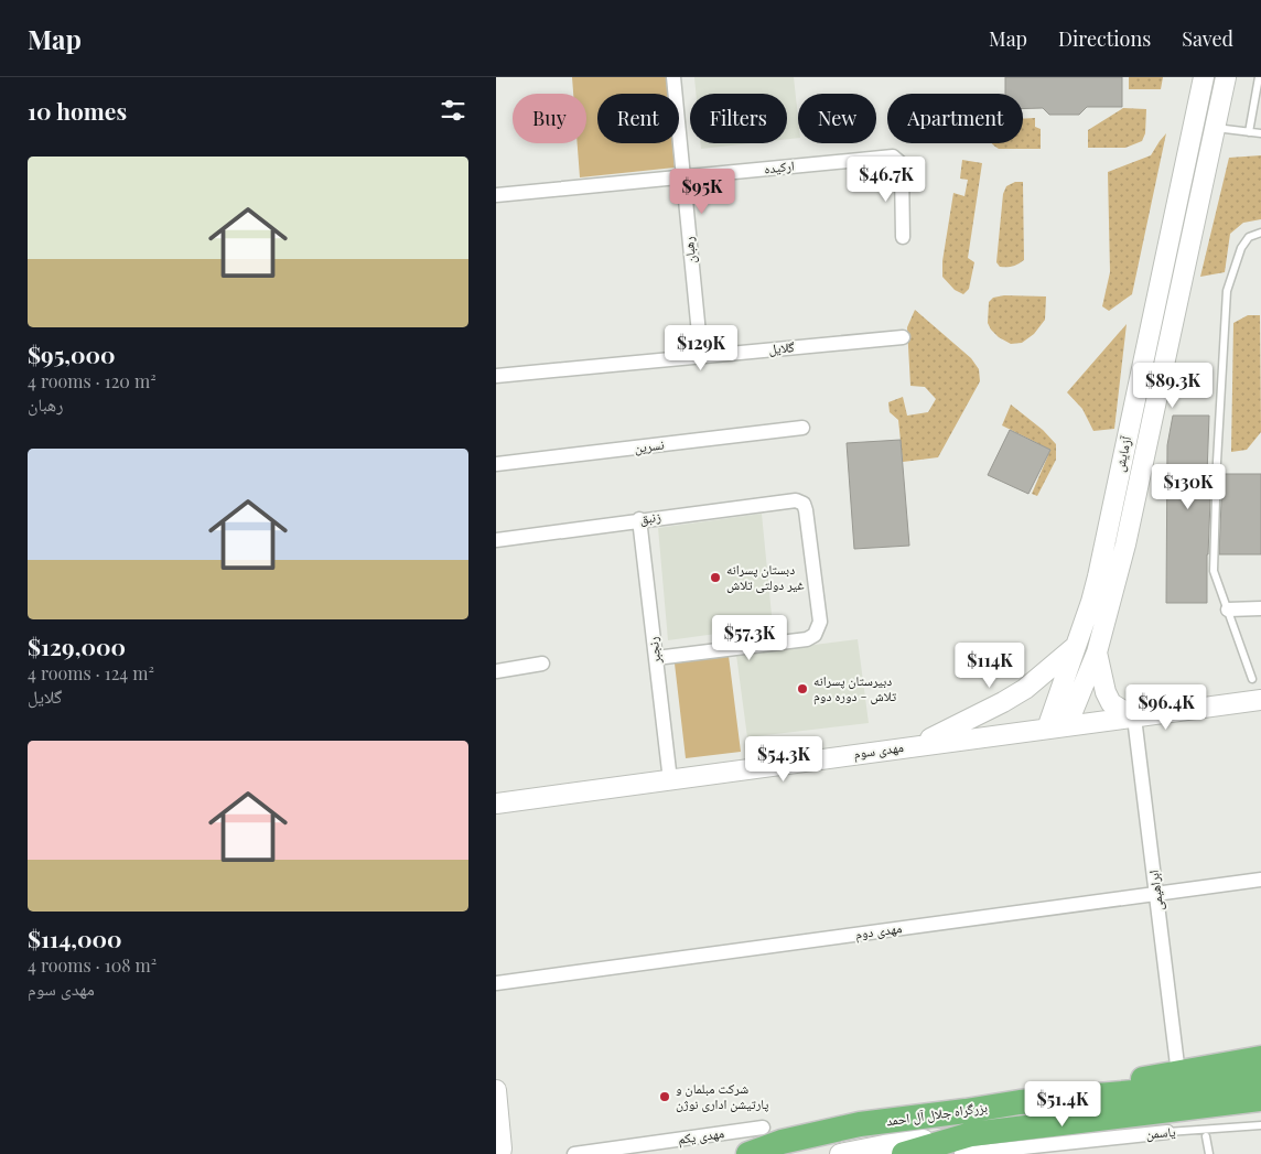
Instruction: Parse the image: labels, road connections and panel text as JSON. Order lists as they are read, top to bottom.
{
  "streets": {
    "highway": ["بزرگراه جلال آل احمد"],
    "street": [
      "ارکیده",
      "رهبان",
      "گلایل",
      "نسرین",
      "آزمایش",
      "زنبق",
      "رنجبر",
      "مهدی سوم",
      "ابراهیمی",
      "مهدی دوم",
      "یاسمن",
      "مهدی یکم"
    ]
  },
  "crossings": [
    ["ارکیده", "رهبان"],
    ["رهبان", "گلایل"],
    ["آزمایش", "مهدی سوم"],
    ["زنبق", "رنجبر"],
    ["رنجبر", "مهدی سوم"],
    ["مهدی سوم", "ابراهیمی"],
    ["ابراهیمی", "مهدی دوم"],
    ["بزرگراه جلال آل احمد", "یاسمن"]
  ],
  "places": ["دبستان پسرانه غیر دولتی تلاش", "دبیرستان پسرانه تلاش - دوره دوم", "شرکت مبلمان و پارتیشن اداری نوژن"],
  "page": {
    "header": "Map",
    "nav": ["Map", "Directions", "Saved"],
    "heading": "10 homes",
    "chip": [
      "Buy",
      "Rent",
      "Filters",
      "New",
      "Apartment"
    ],
    "list": [
      {
        "name": "$95,000",
        "note": "4 rooms · 120 m² · رهبان"
      },
      {
        "name": "$129,000",
        "note": "4 rooms · 124 m² · گلایل"
      },
      {
        "name": "$114,000",
        "note": "4 rooms · 108 m² · مهدی سوم"
      }
    ],
    "price": [
      "$46.7K",
      "$95K",
      "$129K",
      "$89.3K",
      "$130K",
      "$57.3K",
      "$114K",
      "$96.4K",
      "$54.3K",
      "$51.4K"
    ]
  }
}
